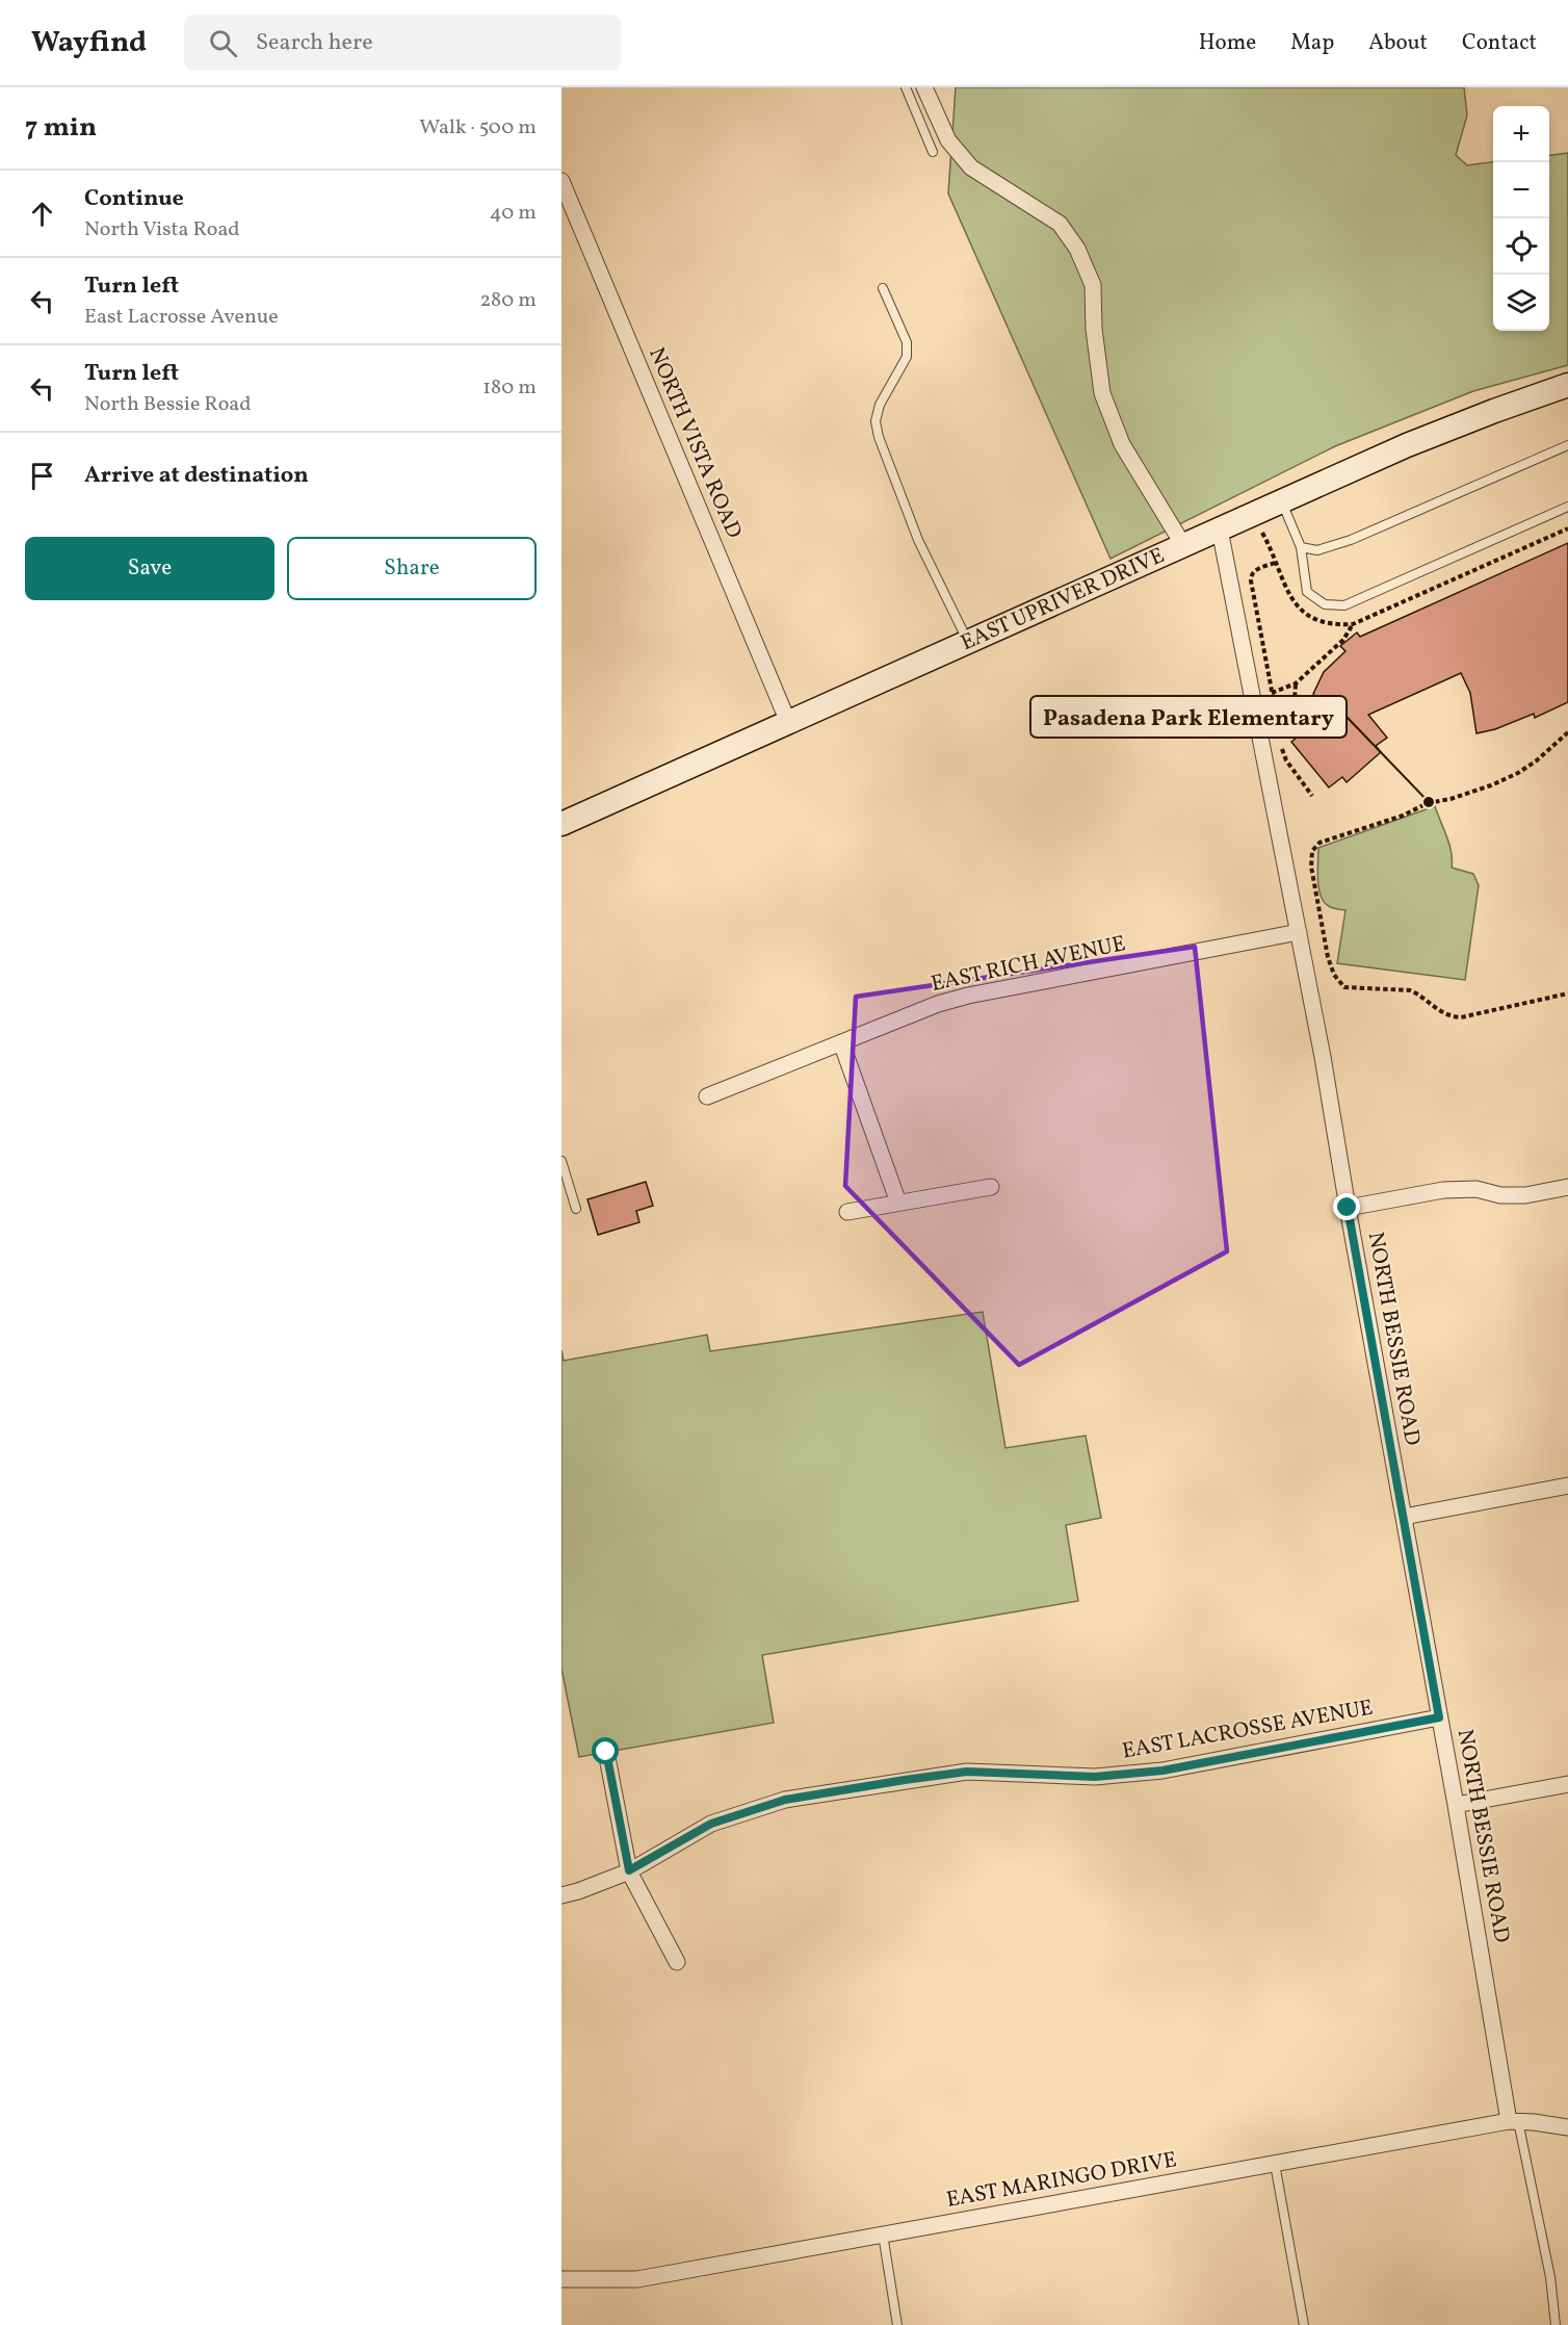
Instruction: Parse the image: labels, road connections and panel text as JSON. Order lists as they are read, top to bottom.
{
  "streets": {
    "main road": ["EAST UPRIVER DRIVE"],
    "street": [
      "NORTH VISTA ROAD",
      "EAST RICH AVENUE",
      "NORTH BESSIE ROAD",
      "EAST LACROSSE AVENUE",
      "EAST MARINGO DRIVE"
    ]
  },
  "crossings": [
    ["NORTH VISTA ROAD", "EAST UPRIVER DRIVE"],
    ["EAST UPRIVER DRIVE", "NORTH BESSIE ROAD"],
    ["EAST RICH AVENUE", "NORTH BESSIE ROAD"],
    ["NORTH BESSIE ROAD", "EAST LACROSSE AVENUE"],
    ["NORTH BESSIE ROAD", "EAST MARINGO DRIVE"]
  ],
  "places": ["Pasadena Park Elementary"],
  "page": {
    "header": "Wayfind",
    "search": "Search here",
    "nav": [
      "Home",
      "Map",
      "About",
      "Contact"
    ],
    "heading": ["7 min", "Walk · 500 m"],
    "map_buttons": ["+", "−"],
    "list": [
      ["Continue", "North Vista Road", "40 m"],
      ["Turn left", "East Lacrosse Avenue", "280 m"],
      ["Turn left", "North Bessie Road", "180 m"],
      "Arrive at destination"
    ],
    "buttons": ["Save", "Share"]
  }
}
